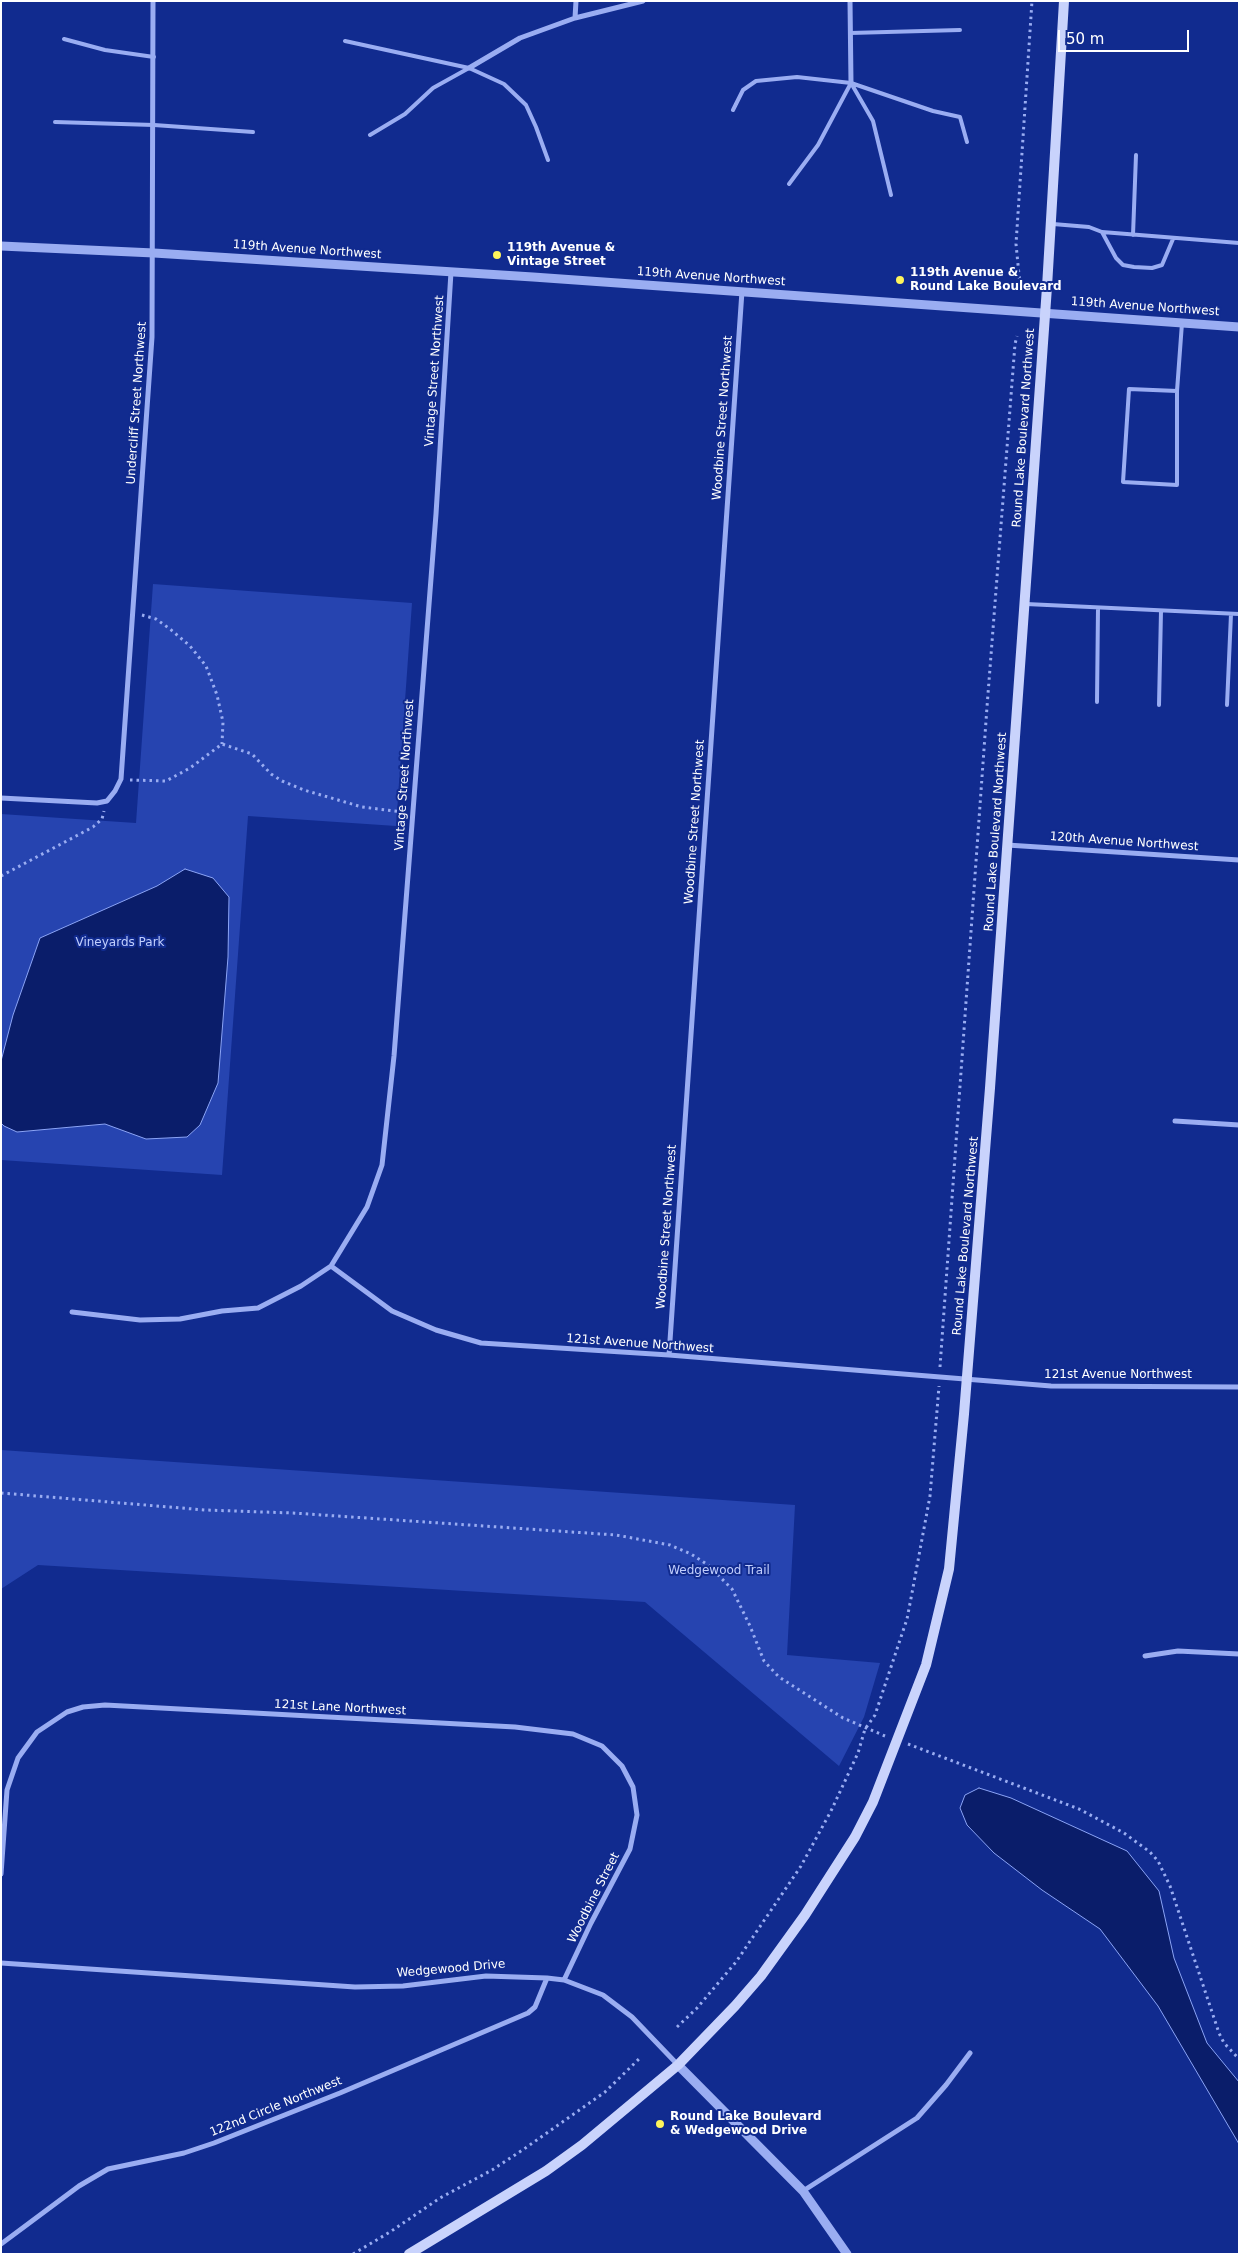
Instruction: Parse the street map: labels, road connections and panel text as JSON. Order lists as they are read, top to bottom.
{
  "streets": {
    "main road": ["Round Lake Boulevard Northwest"],
    "street": [
      "119th Avenue Northwest",
      "Vintage Street Northwest",
      "Undercliff Street Northwest",
      "Woodbine Street Northwest",
      "120th Avenue Northwest",
      "121st Avenue Northwest",
      "121st Lane Northwest",
      "Woodbine Street",
      "Wedgewood Drive",
      "122nd Circle Northwest"
    ]
  },
  "crossings": [
    ["119th Avenue Northwest", "Vintage Street Northwest"],
    ["119th Avenue Northwest", "Undercliff Street Northwest"],
    ["119th Avenue Northwest", "Woodbine Street Northwest"],
    ["119th Avenue Northwest", "Round Lake Boulevard Northwest"],
    ["Vintage Street Northwest", "121st Avenue Northwest"],
    ["Woodbine Street Northwest", "121st Avenue Northwest"],
    ["Round Lake Boulevard Northwest", "120th Avenue Northwest"],
    ["Round Lake Boulevard Northwest", "121st Avenue Northwest"],
    ["Round Lake Boulevard Northwest", "Wedgewood Drive"],
    ["121st Lane Northwest", "Woodbine Street"],
    ["Woodbine Street", "Wedgewood Drive"],
    ["Wedgewood Drive", "122nd Circle Northwest"]
  ],
  "parks": ["Vineyards Park", "Wedgewood Trail"],
  "places": ["119th Avenue & Vintage Street", "119th Avenue & Round Lake Boulevard", "Round Lake Boulevard & Wedgewood Drive"],
  "scale_bar": "50 m"
}
